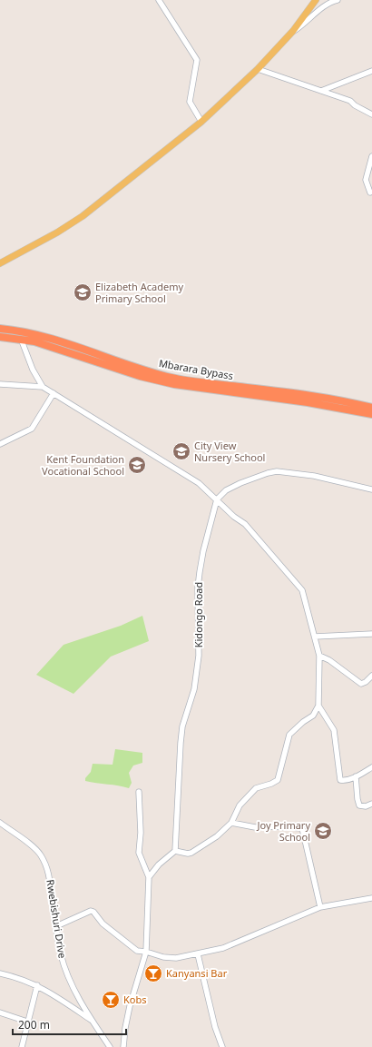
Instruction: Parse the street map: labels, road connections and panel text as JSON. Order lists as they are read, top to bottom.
{
  "streets": {
    "highway": ["Mbarara Bypass"],
    "street": ["Kidongo Road", "Rwebishuri Drive"]
  },
  "places": {
    "school or university": [
      "Elizabeth Academy Primary School",
      "City View Nursery School",
      "Kent Foundation Vocational School",
      "Joy Primary School"
    ],
    "bar": ["Kanyansi Bar", "Kobs"]
  },
  "scale_bar": "200 m"
}
